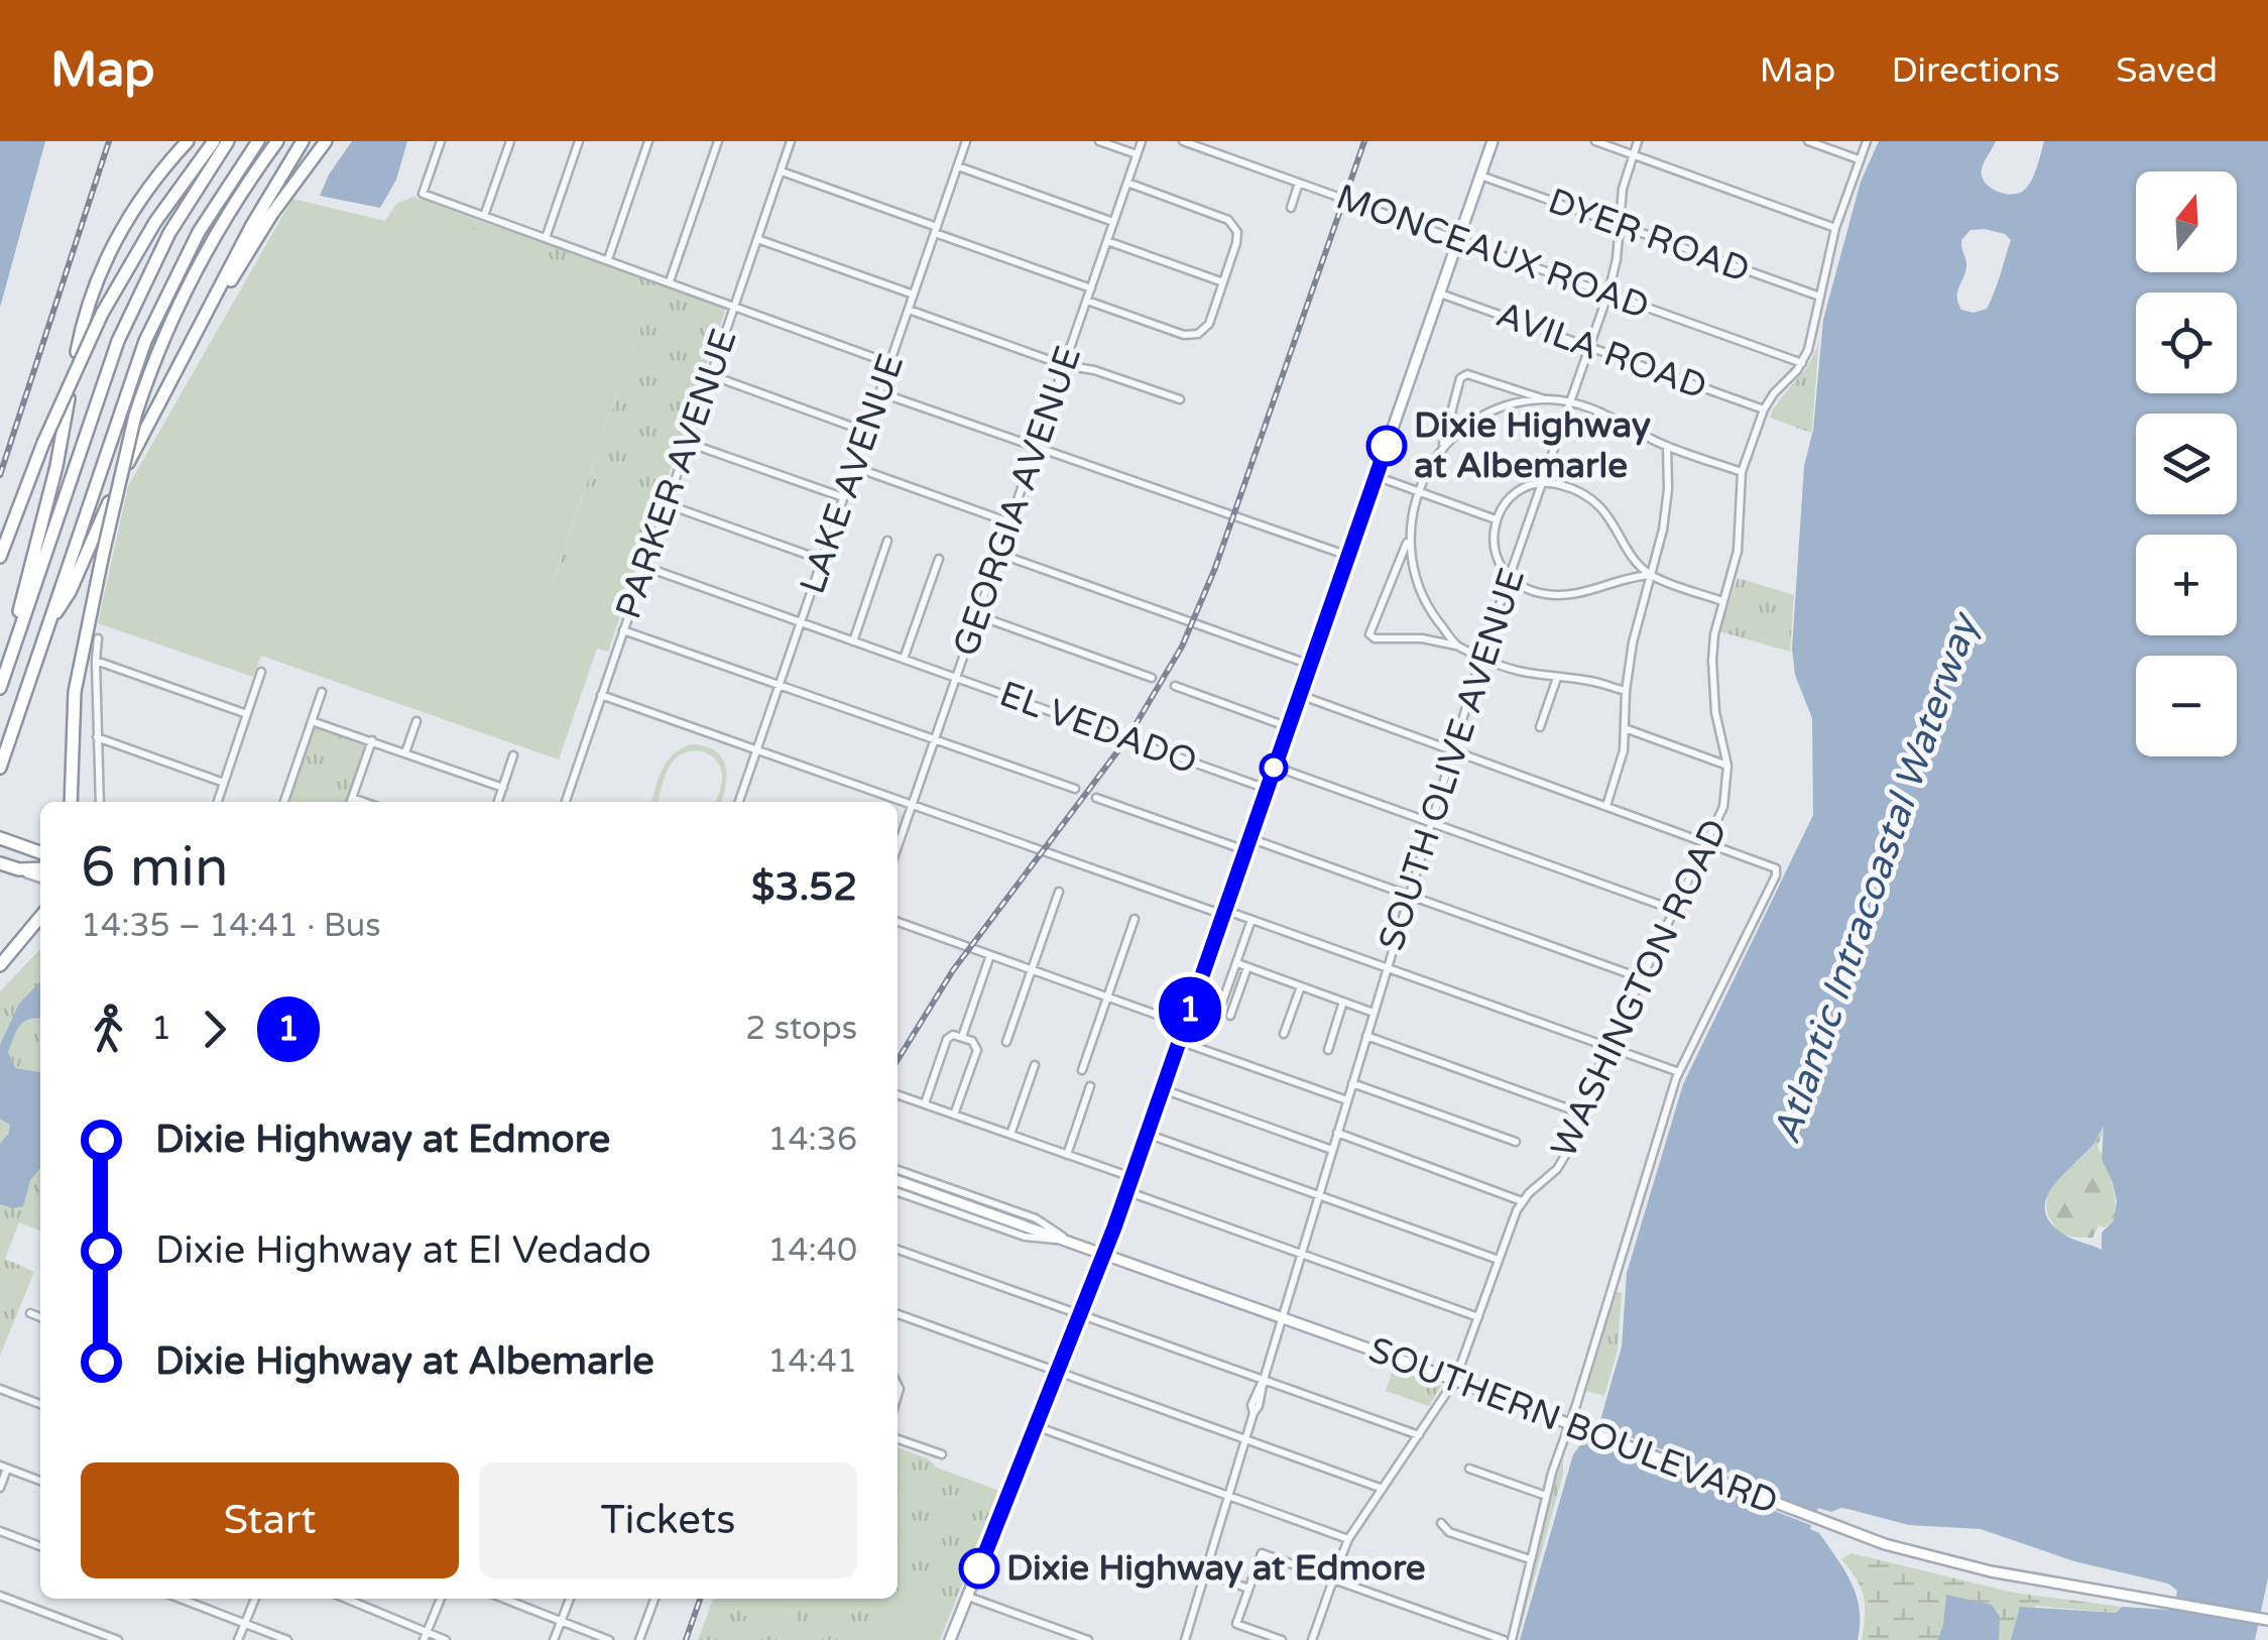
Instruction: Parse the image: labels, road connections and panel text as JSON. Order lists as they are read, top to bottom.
{
  "streets": {
    "main road": ["SOUTHERN BOULEVARD"],
    "street": [
      "DYER ROAD",
      "MONCEAUX ROAD",
      "AVILA ROAD",
      "PARKER AVENUE",
      "LAKE AVENUE",
      "GEORGIA AVENUE",
      "EL VEDADO",
      "SOUTH OLIVE AVENUE",
      "WASHINGTON ROAD"
    ]
  },
  "crossings": [
    ["DYER ROAD", "SOUTH OLIVE AVENUE"],
    ["MONCEAUX ROAD", "SOUTH OLIVE AVENUE"],
    ["MONCEAUX ROAD", "WASHINGTON ROAD"],
    ["AVILA ROAD", "SOUTH OLIVE AVENUE"],
    ["AVILA ROAD", "WASHINGTON ROAD"],
    ["PARKER AVENUE", "EL VEDADO"],
    ["LAKE AVENUE", "EL VEDADO"],
    ["GEORGIA AVENUE", "EL VEDADO"],
    ["SOUTH OLIVE AVENUE", "SOUTHERN BOULEVARD"],
    ["WASHINGTON ROAD", "SOUTHERN BOULEVARD"]
  ],
  "water": ["Atlantic Intracoastal Waterway"],
  "places": ["Dixie Highway at Albemarle", "Dixie Highway at Edmore"],
  "lines": ["bus line 1"],
  "north": "top",
  "page": {
    "header": "Map",
    "nav": ["Map", "Directions", "Saved"],
    "on_map": "1",
    "map_buttons": ["+", "−"],
    "heading": ["6 min", "14:35 – 14:41 · Bus", "$3.52"],
    "legs": ["1", "1", "2 stops"],
    "list": [
      {
        "name": "Dixie Highway at Edmore",
        "value": "14:36"
      },
      {
        "name": "Dixie Highway at El Vedado",
        "value": "14:40"
      },
      {
        "name": "Dixie Highway at Albemarle",
        "value": "14:41"
      }
    ],
    "buttons": ["Start", "Tickets"]
  }
}
